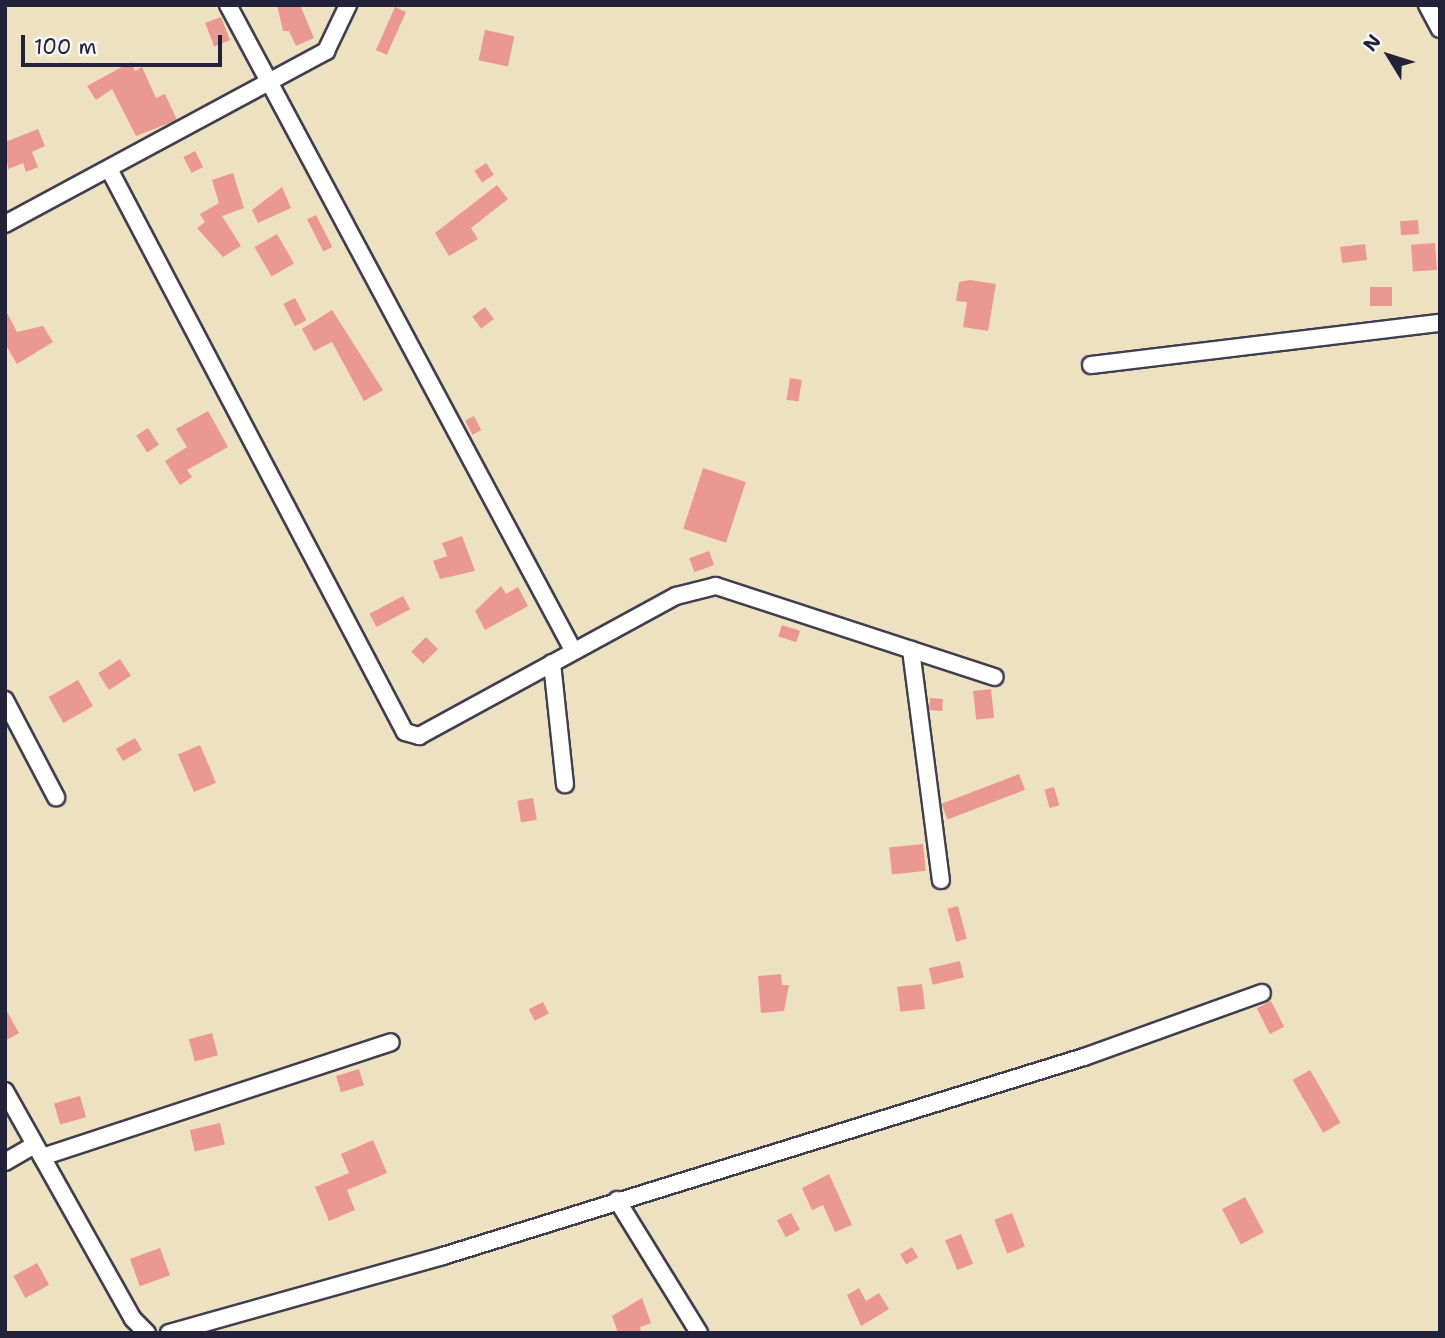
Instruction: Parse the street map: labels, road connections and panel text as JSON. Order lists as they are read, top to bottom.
{
  "scale_bar": "100 m",
  "north": "top left"
}
